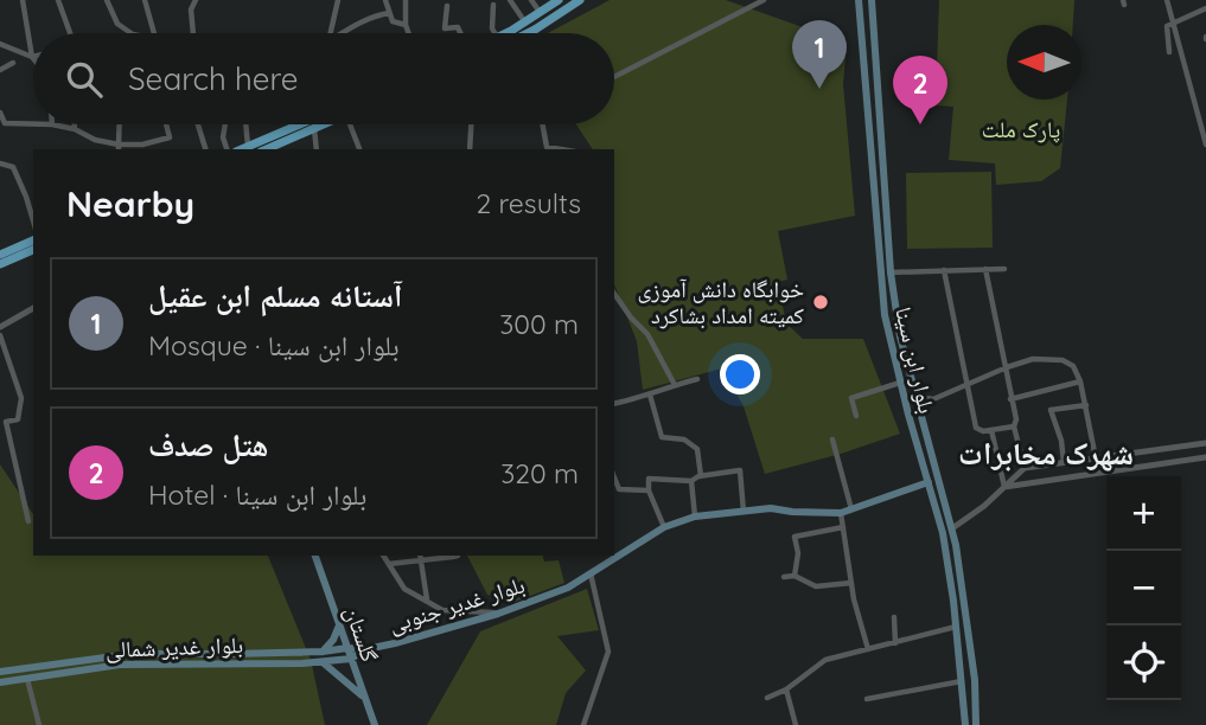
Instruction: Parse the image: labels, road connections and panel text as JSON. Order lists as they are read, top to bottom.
{
  "streets": {
    "main road": [
      "بلوار ابن سینا",
      "بلوار غدیر جنوبی",
      "گلستان",
      "بلوار غدیر شمالی"
    ]
  },
  "crossings": [
    ["بلوار ابن سینا", "بلوار غدیر جنوبی"],
    ["بلوار غدیر جنوبی", "گلستان"],
    ["بلوار غدیر جنوبی", "بلوار غدیر شمالی"],
    ["گلستان", "بلوار غدیر شمالی"]
  ],
  "districts": ["شهرک مخابرات"],
  "parks": ["پارک ملت"],
  "places": ["خوابگاه دانش آموزی کمیته امداد بشاکرد"],
  "north": "left",
  "page": {
    "pins": ["1", "2"],
    "search": "Search here",
    "heading": ["Nearby", "2 results"],
    "list": [
      {
        "mark": "1",
        "name": "آستانه مسلم ابن عقیل",
        "note": "Mosque · بلوار ابن سینا",
        "value": "300 m"
      },
      {
        "mark": "2",
        "name": "هتل صدف",
        "note": "Hotel · بلوار ابن سینا",
        "value": "320 m"
      }
    ],
    "map_buttons": ["+", "−"]
  }
}
